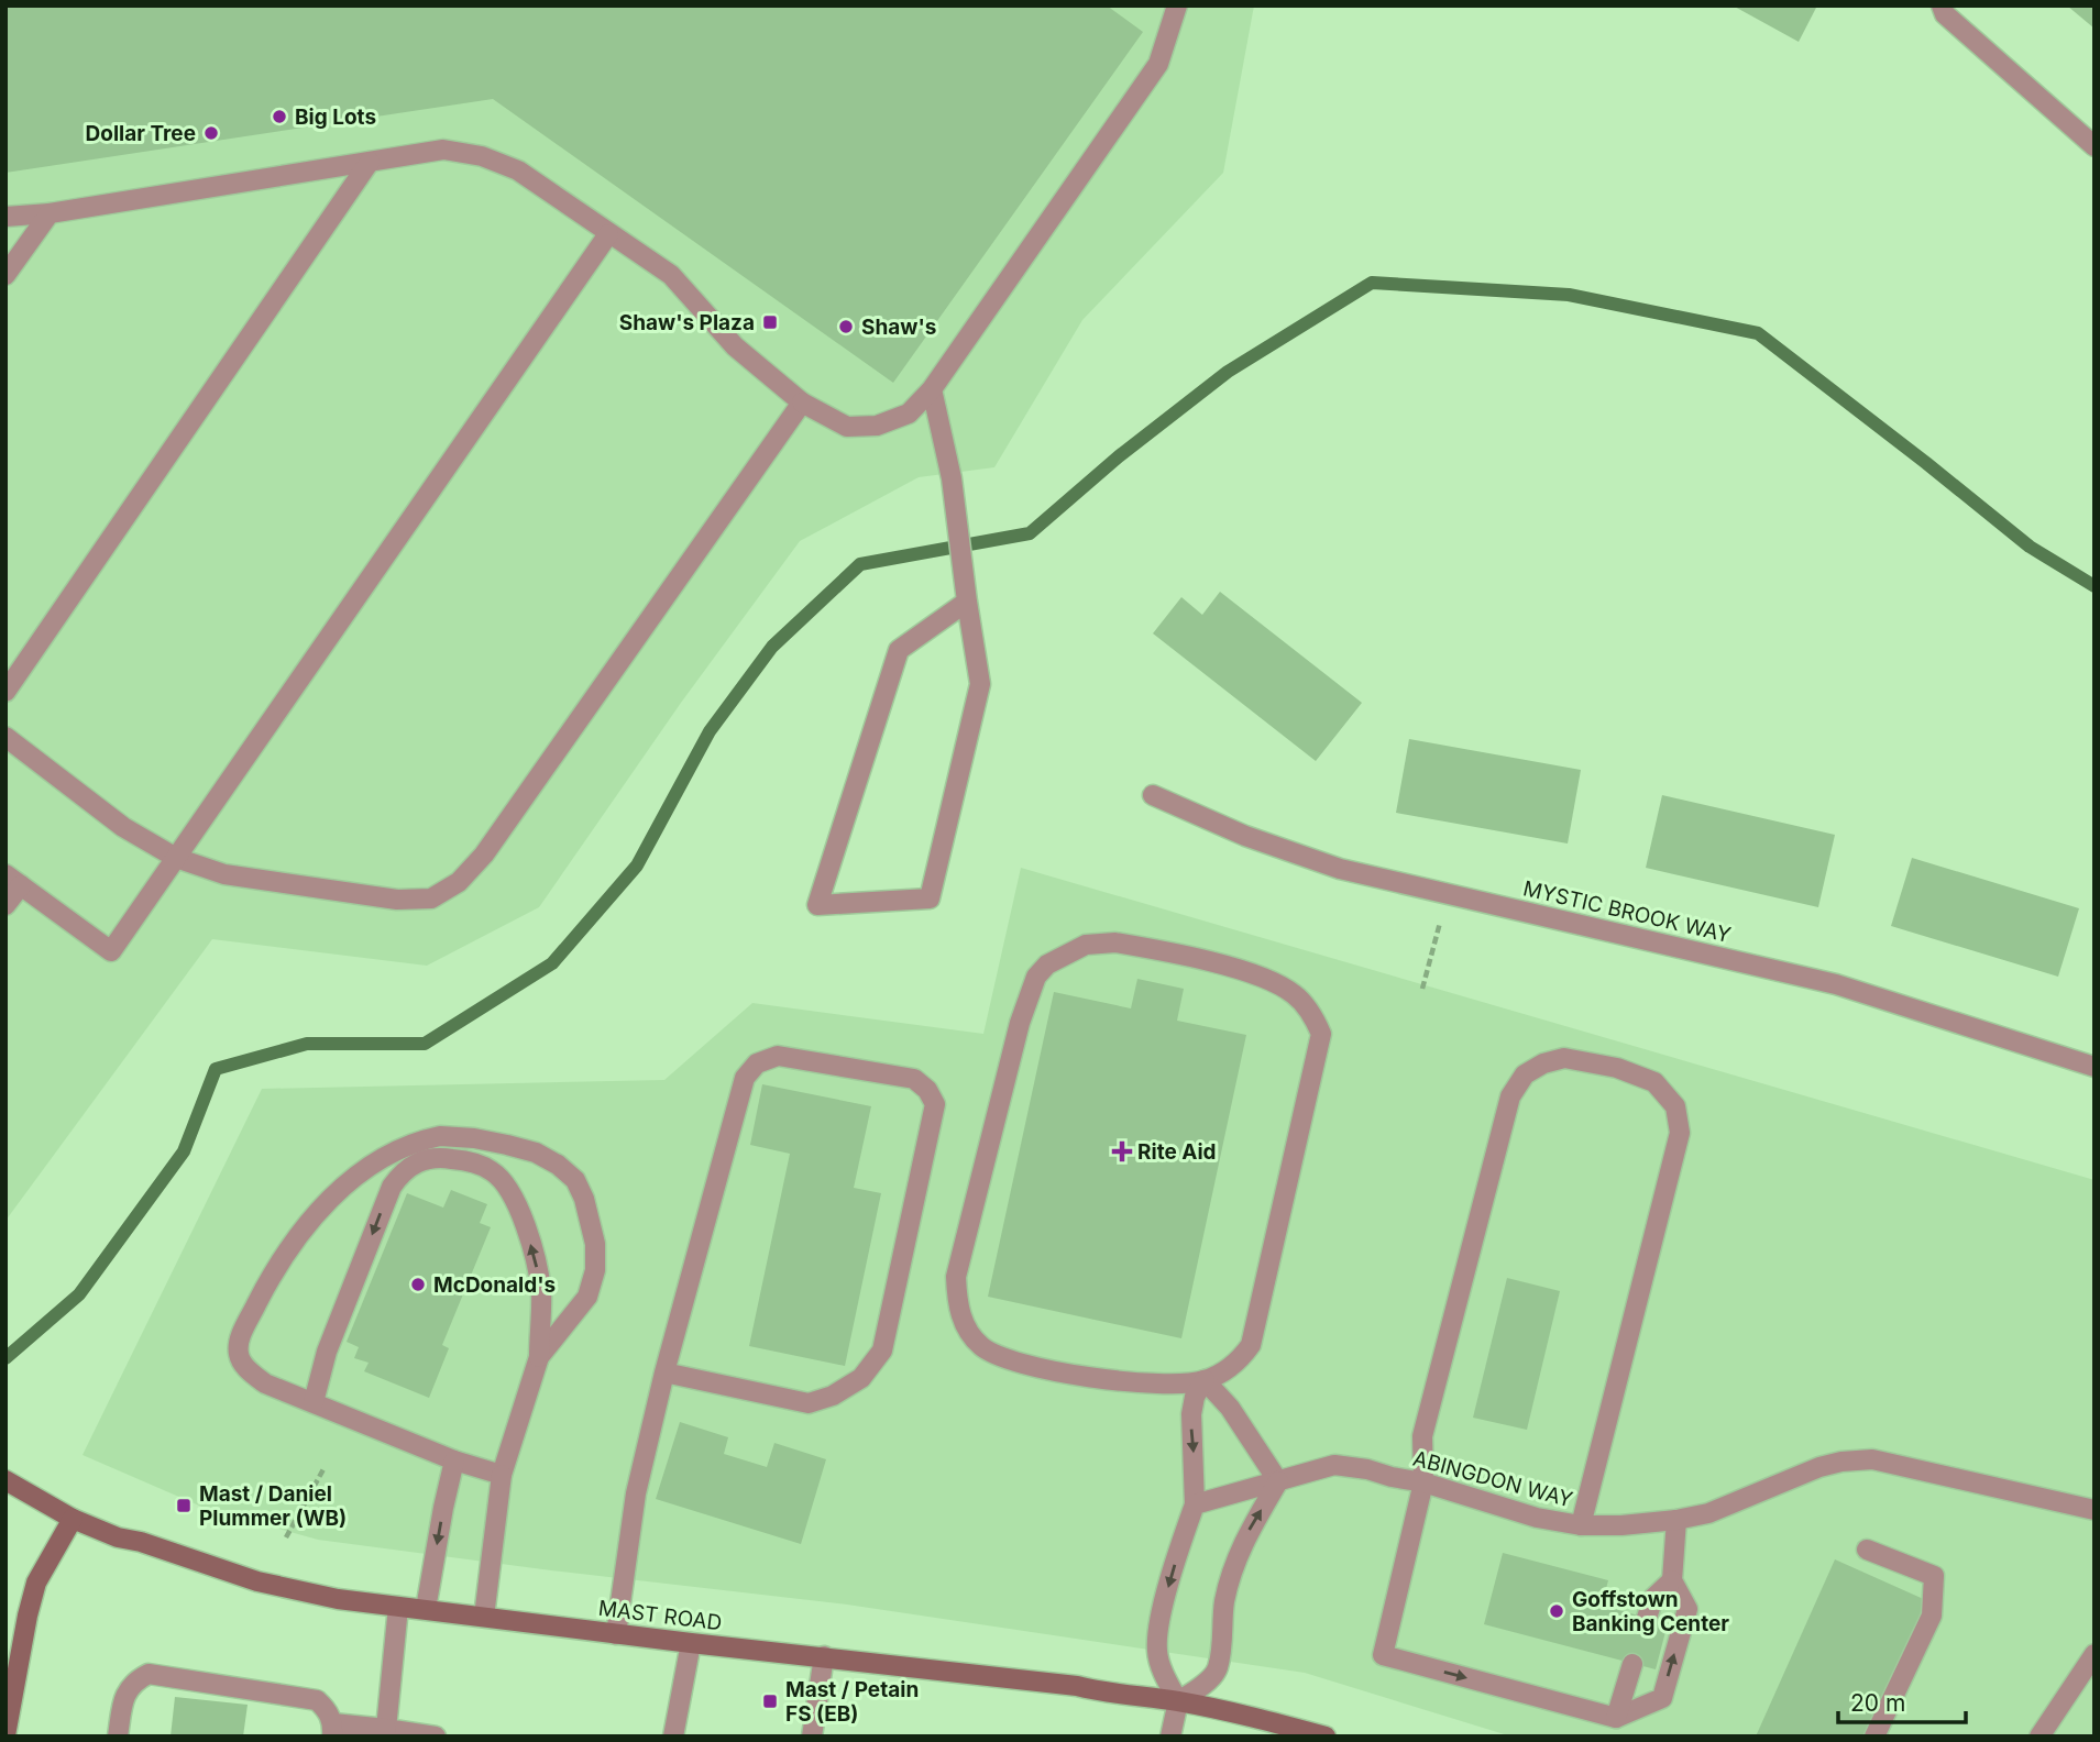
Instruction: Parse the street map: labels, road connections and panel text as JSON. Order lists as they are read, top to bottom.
{
  "streets": {
    "main road": ["MAST ROAD"],
    "street": ["MYSTIC BROOK WAY", "ABINGDON WAY"]
  },
  "places": {
    "other": [
      "Big Lots",
      "Dollar Tree",
      "Shaw's",
      "McDonald's",
      "Goffstown Banking Center"
    ],
    "transit": ["Shaw's Plaza", "Mast / Daniel Plummer (WB)", "Mast / Petain FS (EB)"],
    "health": ["Rite Aid"]
  },
  "scale_bar": "20 m"
}
